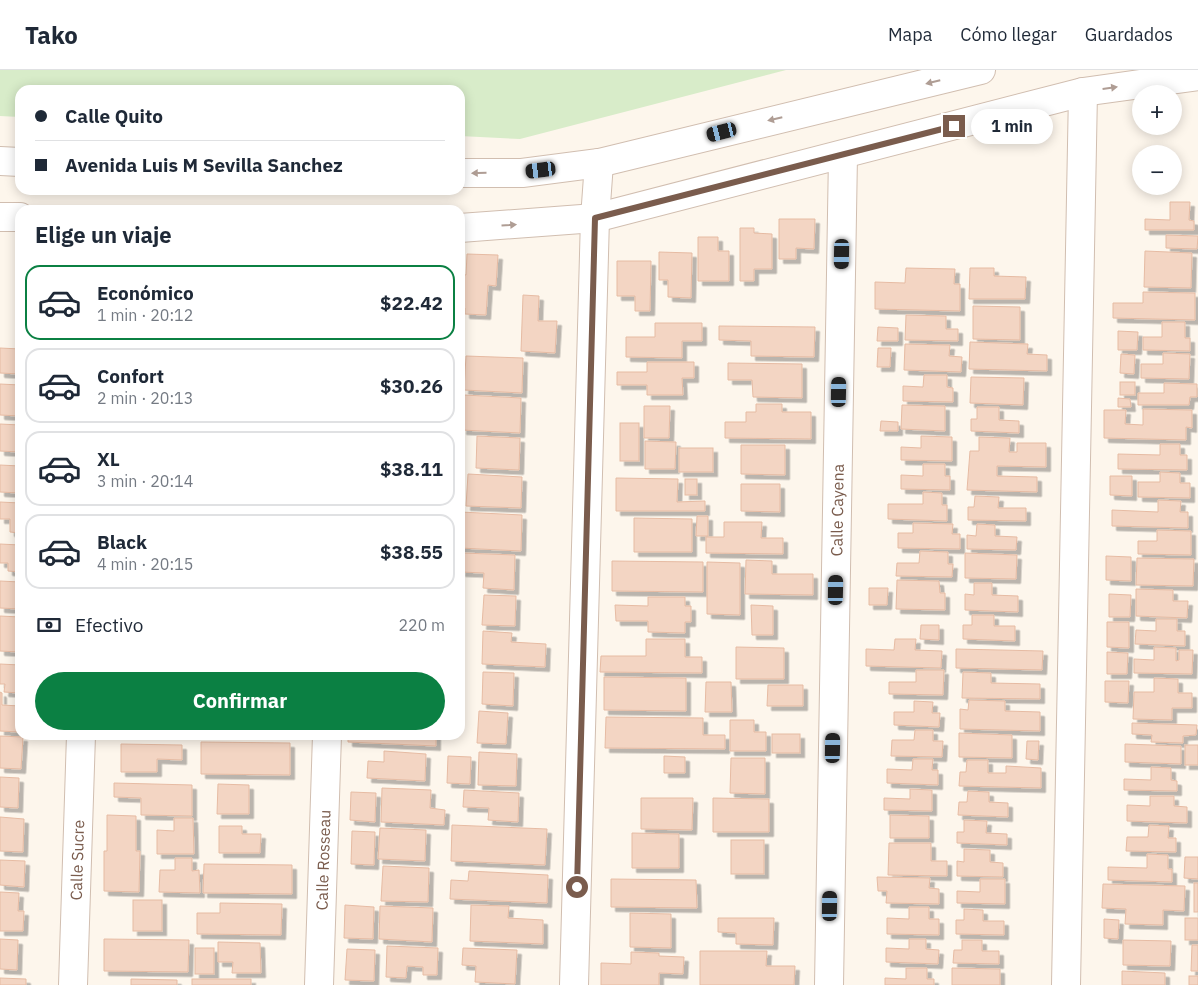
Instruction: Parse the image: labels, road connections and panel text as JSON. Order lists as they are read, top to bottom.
{
  "streets": {
    "street": ["Calle Cayena", "Calle Sucre", "Calle Rosseau"]
  },
  "page": {
    "header": "Tako",
    "nav": ["Mapa", "Cómo llegar", "Guardados"],
    "map_buttons": ["+", "−"],
    "banner": ["Calle Quito", "Avenida Luis M Sevilla Sanchez"],
    "bubble": "1 min",
    "heading": "Elige un viaje",
    "list": [
      {
        "name": "Económico",
        "note": "1 min · 20:12",
        "value": "$22.42"
      },
      {
        "name": "Confort",
        "note": "2 min · 20:13",
        "value": "$30.26"
      },
      {
        "name": "XL",
        "note": "3 min · 20:14",
        "value": "$38.11"
      },
      {
        "name": "Black",
        "note": "4 min · 20:15",
        "value": "$38.55"
      }
    ],
    "pay": ["Efectivo", "220 m"],
    "buttons": "Confirmar"
  }
}
